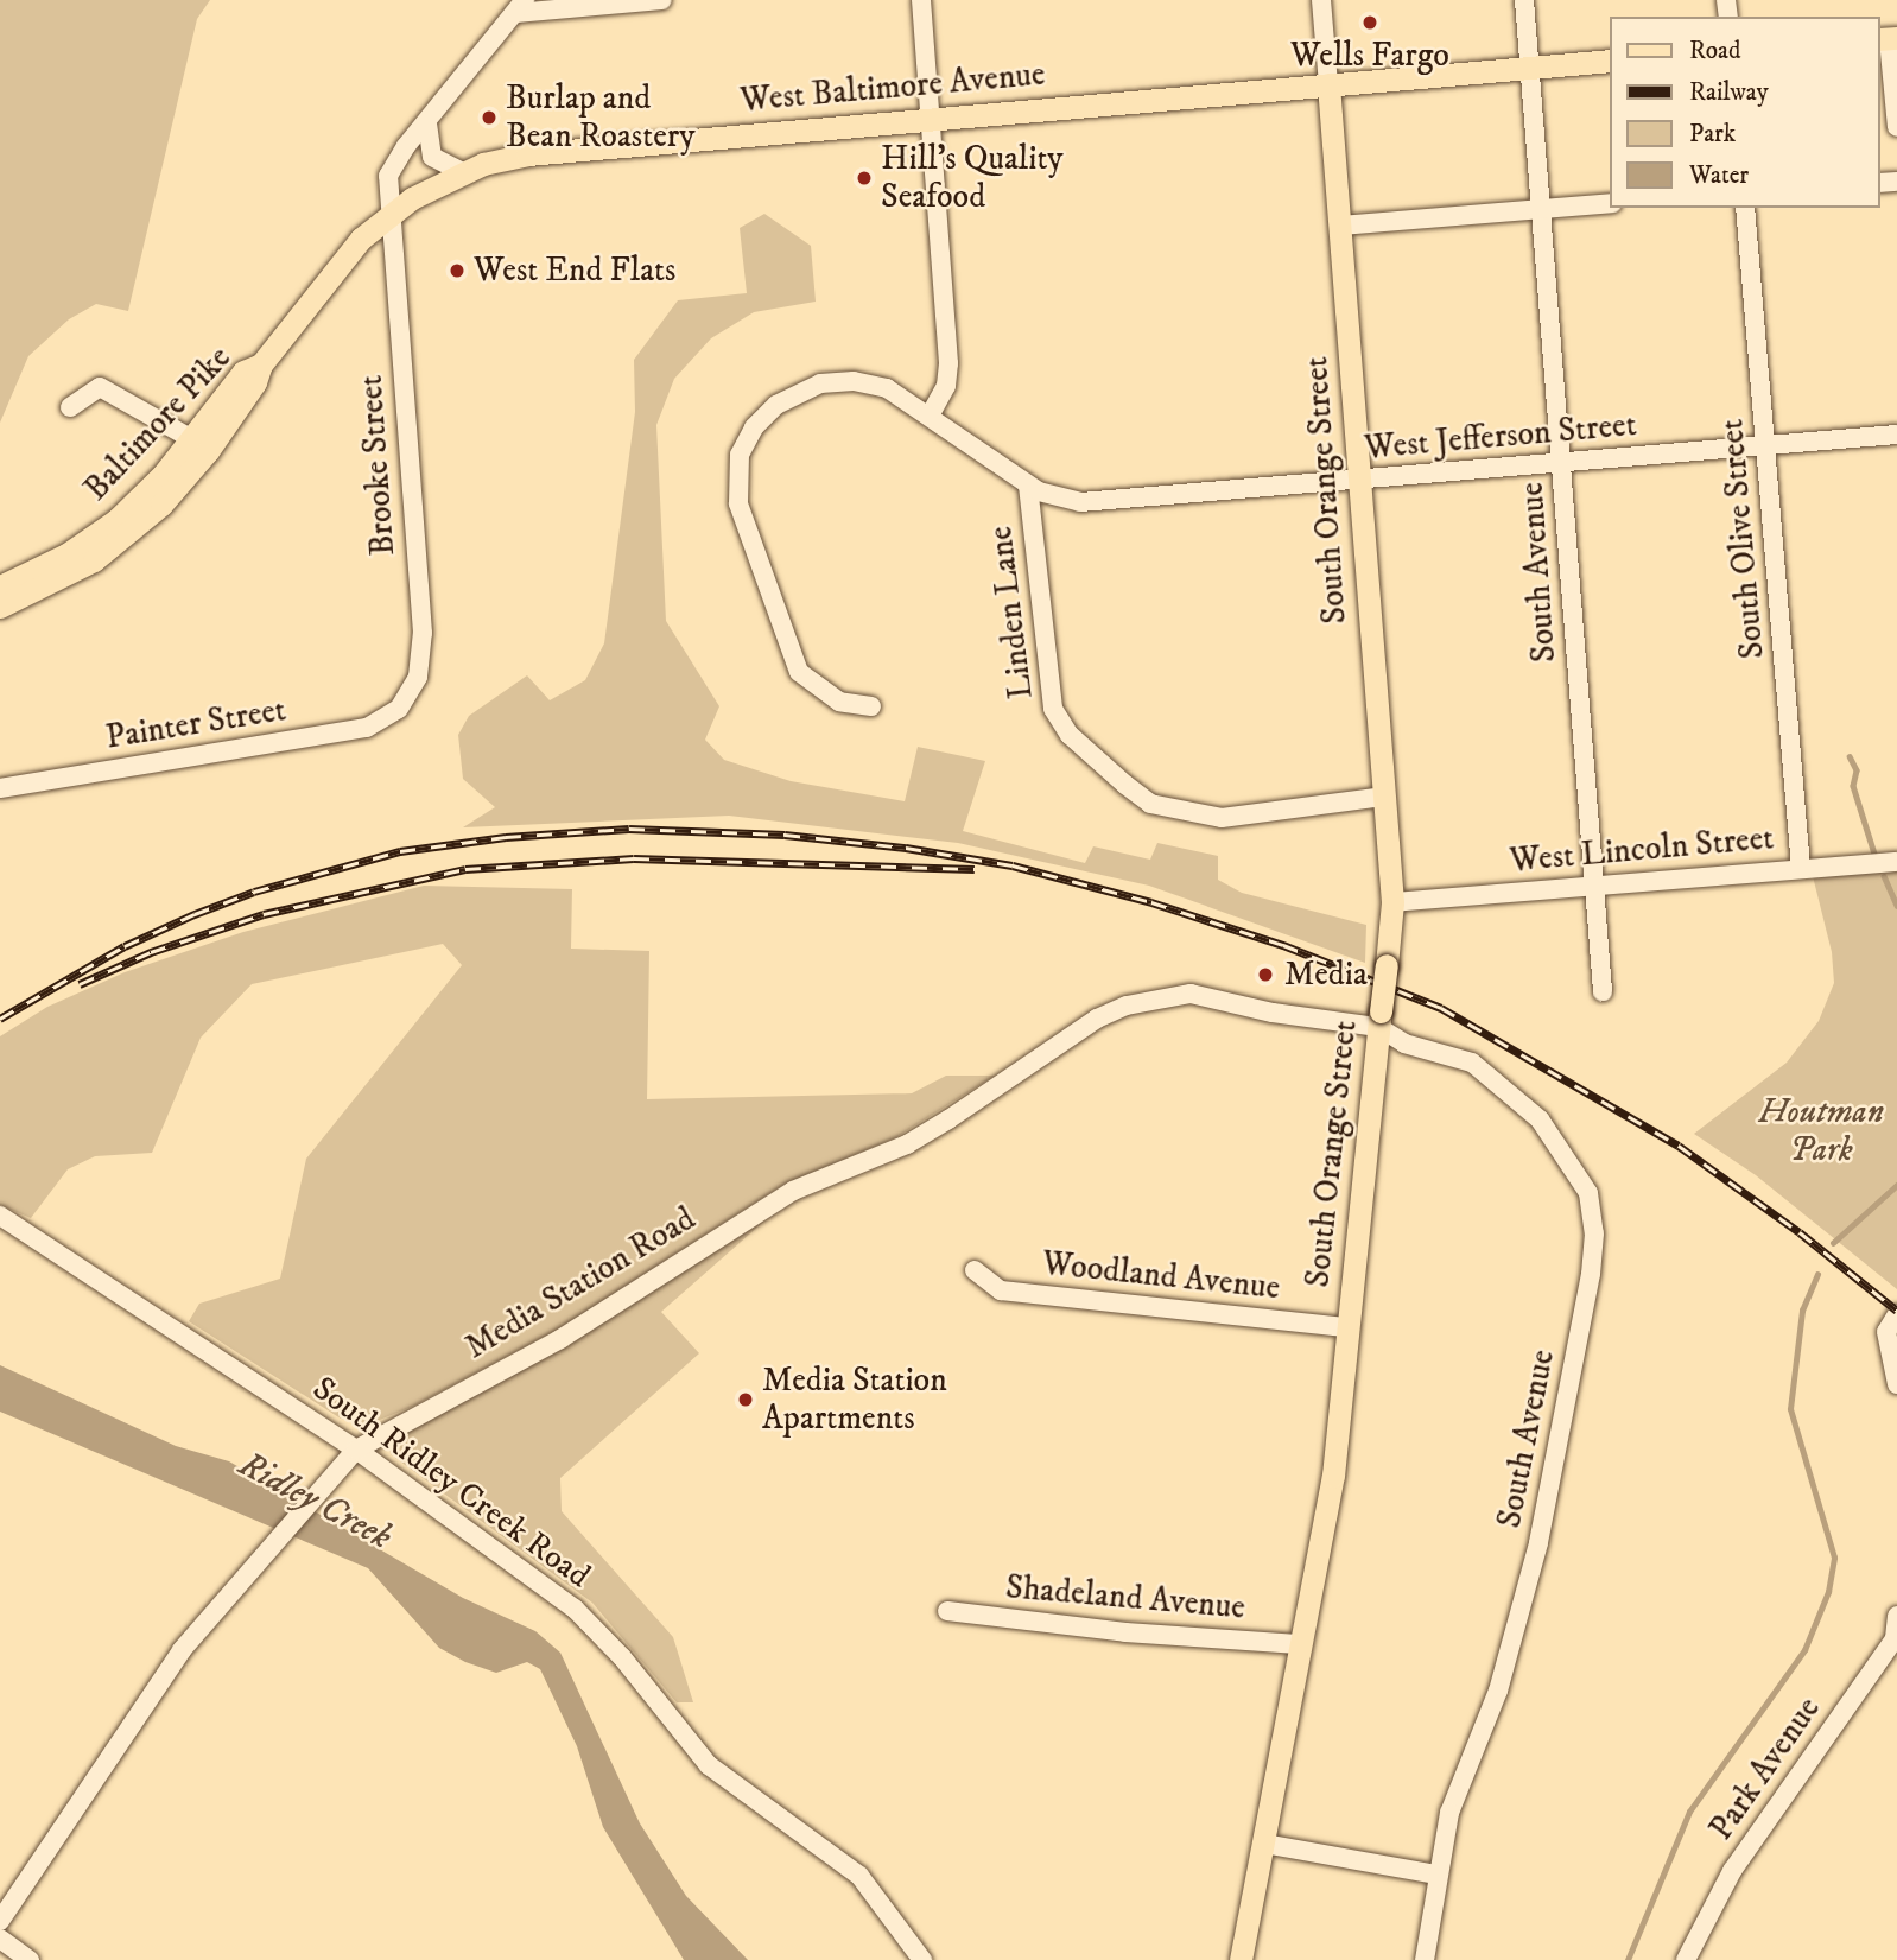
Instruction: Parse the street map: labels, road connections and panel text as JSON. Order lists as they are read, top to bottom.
{
  "streets": {
    "main road": ["West Baltimore Avenue", "Baltimore Pike", "South Orange Street"],
    "street": [
      "West Jefferson Street",
      "Brooke Street",
      "South Olive Street",
      "South Avenue",
      "Linden Lane",
      "Painter Street",
      "West Lincoln Street",
      "Woodland Avenue",
      "Media Station Road",
      "South Ridley Creek Road",
      "Shadeland Avenue",
      "Park Avenue"
    ]
  },
  "crossings": [
    ["West Baltimore Avenue", "Baltimore Pike"],
    ["West Baltimore Avenue", "Brooke Street"],
    ["West Baltimore Avenue", "South Orange Street"],
    ["West Baltimore Avenue", "South Avenue"],
    ["West Jefferson Street", "South Orange Street"],
    ["West Jefferson Street", "South Olive Street"],
    ["West Jefferson Street", "South Avenue"],
    ["West Jefferson Street", "Linden Lane"],
    ["Brooke Street", "Painter Street"],
    ["South Orange Street", "South Avenue"],
    ["South Orange Street", "Linden Lane"],
    ["South Orange Street", "West Lincoln Street"],
    ["South Orange Street", "Woodland Avenue"],
    ["South Orange Street", "Media Station Road"],
    ["South Orange Street", "Shadeland Avenue"],
    ["South Olive Street", "West Lincoln Street"],
    ["South Avenue", "West Lincoln Street"],
    ["South Avenue", "Media Station Road"],
    ["Media Station Road", "South Ridley Creek Road"]
  ],
  "water": ["Ridley Creek"],
  "parks": ["Houtman Park"],
  "places": [
    "Wells Fargo",
    "Burlap and Bean Roastery",
    "Hill's Quality Seafood",
    "West End Flats",
    "Media",
    "Media Station Apartments"
  ],
  "legend": [
    "Road",
    "Railway",
    "Park",
    "Water"
  ]
}
